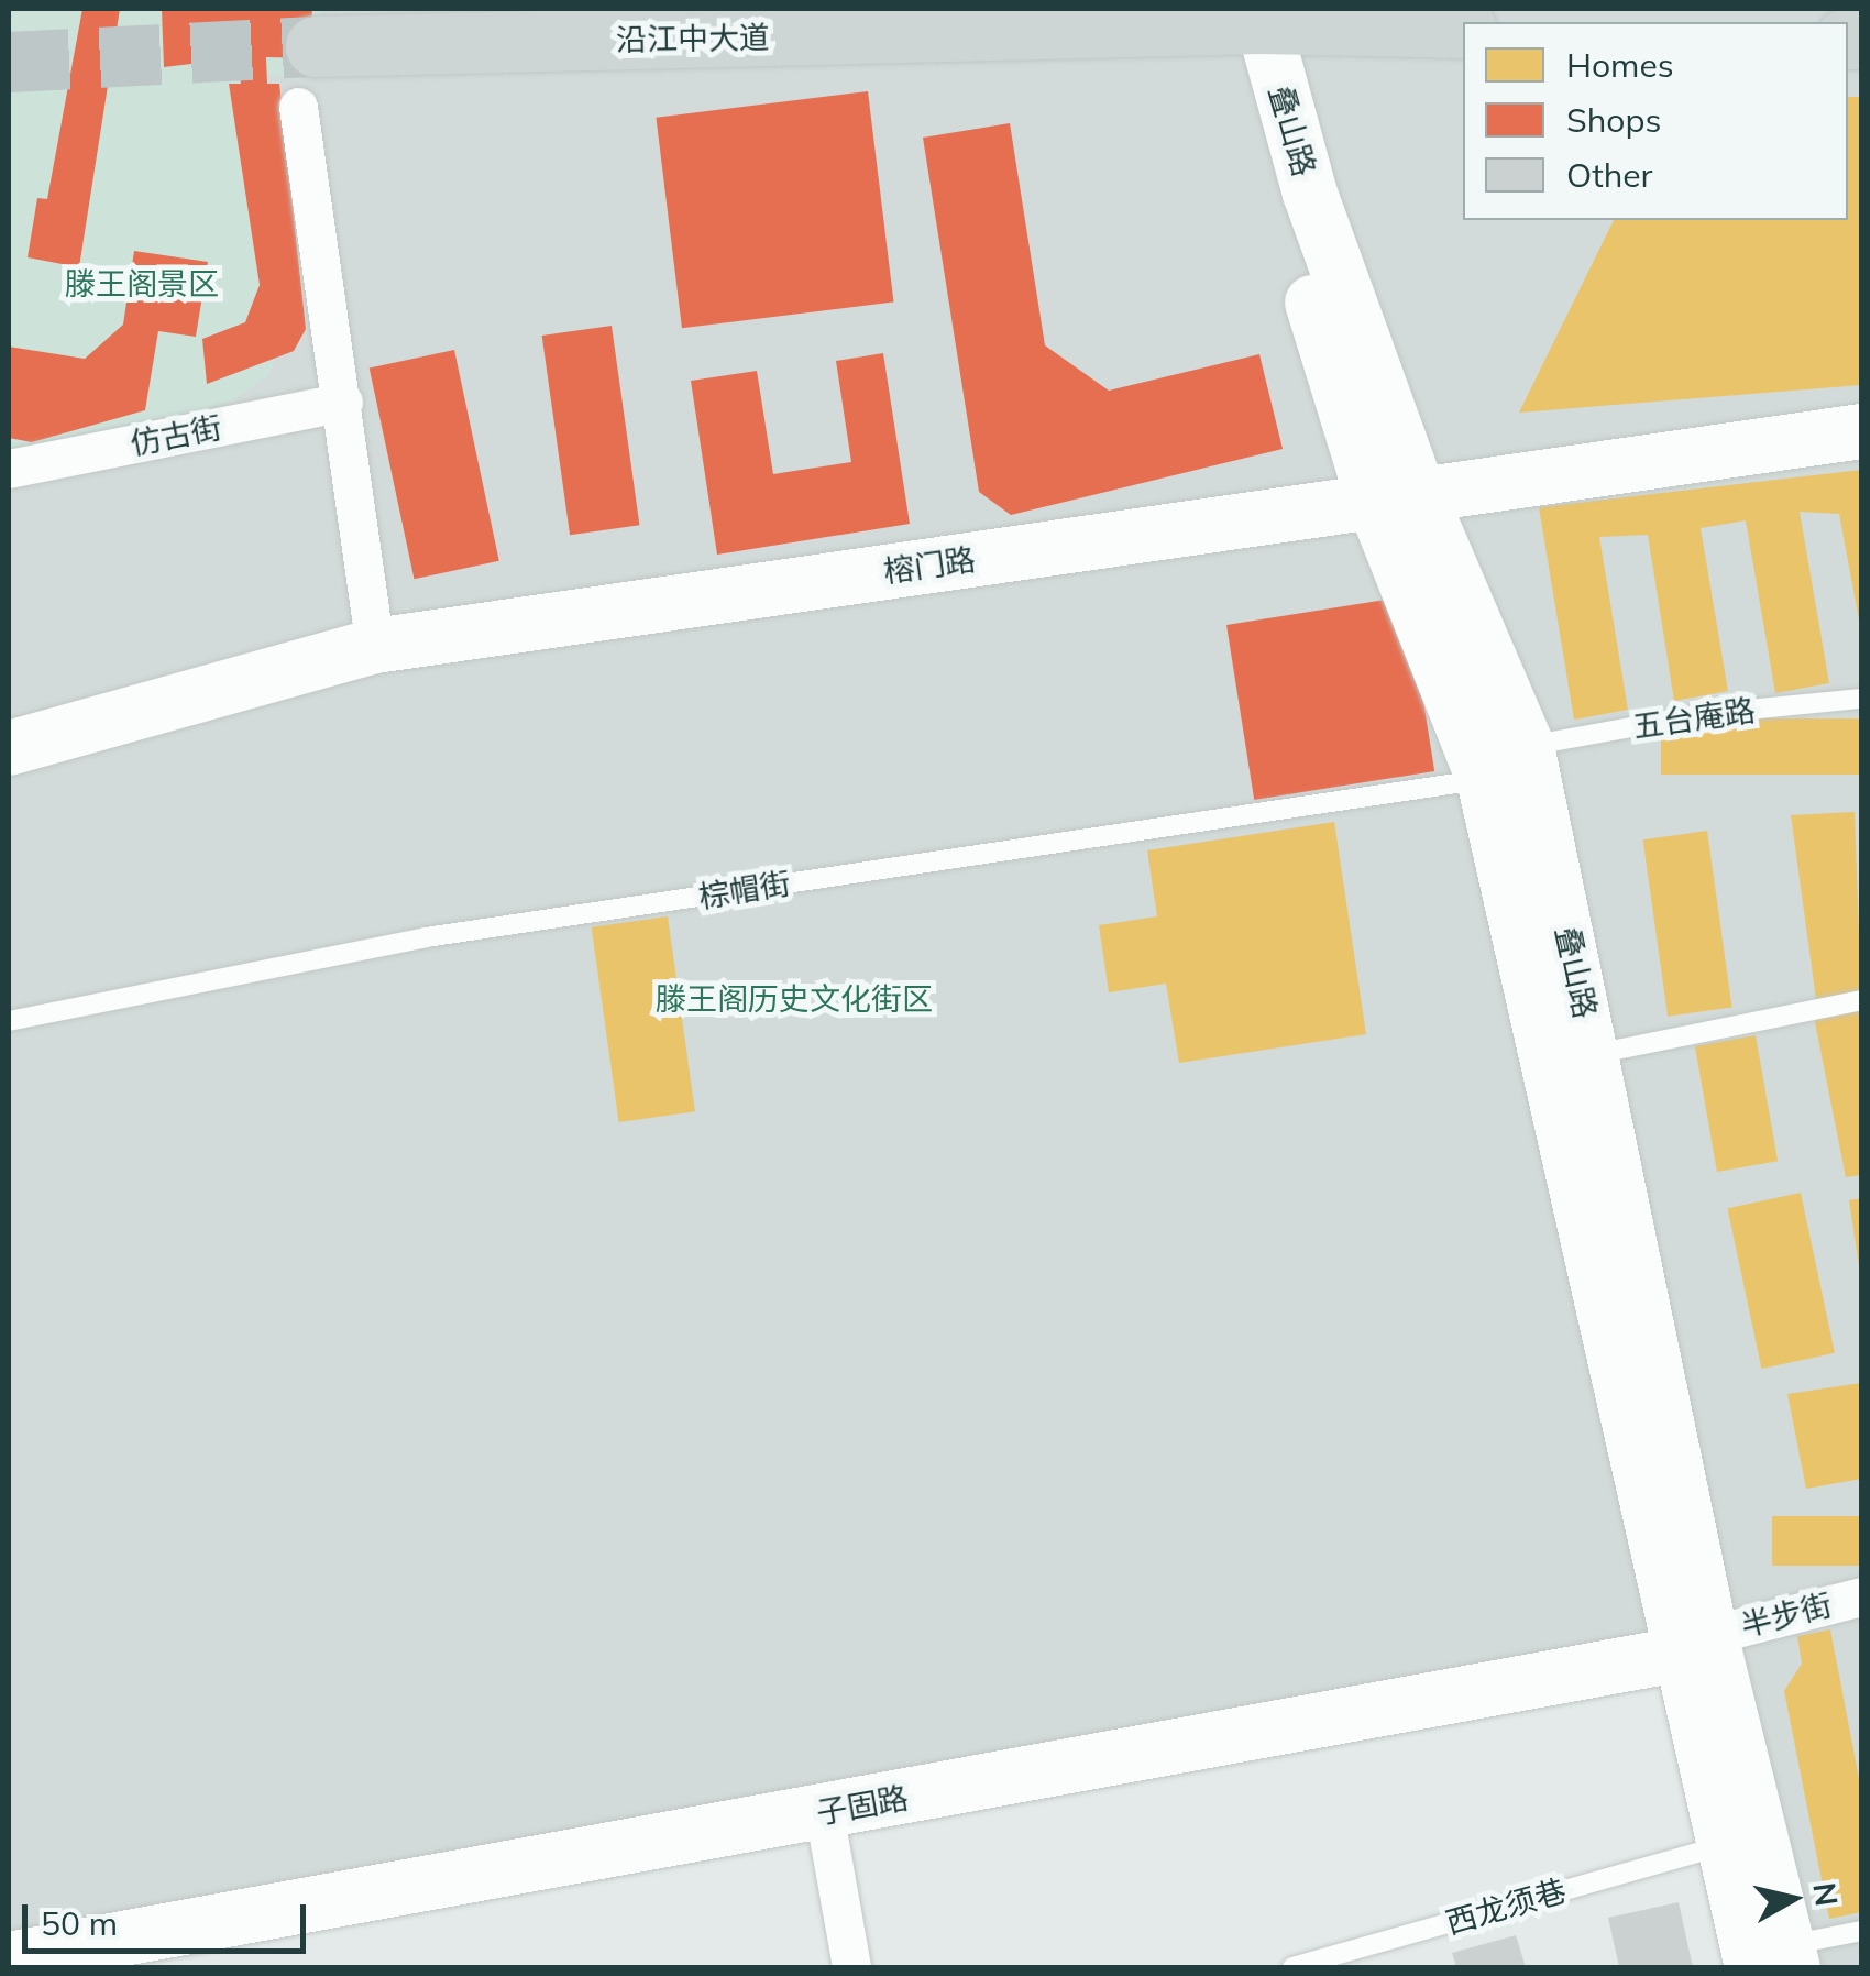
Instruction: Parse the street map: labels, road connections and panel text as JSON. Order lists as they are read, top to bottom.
{
  "streets": {
    "main road": [
      "沿江中大道",
      "叠山路",
      "榕门路",
      "子固路"
    ],
    "street": ["仿古街", "半步街"],
    "lane": ["五台庵路", "棕帽街", "西龙须巷"]
  },
  "crossings": [
    ["沿江中大道", "叠山路"],
    ["叠山路", "榕门路"],
    ["叠山路", "五台庵路"],
    ["叠山路", "棕帽街"],
    ["叠山路", "半步街"],
    ["叠山路", "子固路"],
    ["叠山路", "西龙须巷"],
    ["半步街", "子固路"]
  ],
  "parks": ["滕王阁景区", "滕王阁历史文化街区"],
  "legend": ["Homes", "Shops", "Other"],
  "scale_bar": "50 m",
  "north": "right"
}
